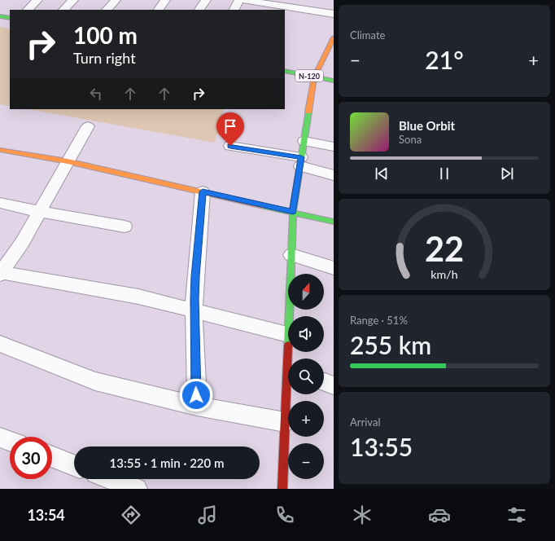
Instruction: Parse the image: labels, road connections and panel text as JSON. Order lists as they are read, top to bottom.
{
  "streets": {
    "main road": ["N-120"]
  },
  "north": "top",
  "page": {
    "tile": [
      "Climate",
      ["Range · 51%", "255 km"],
      ["Arrival", "13:55"]
    ],
    "turn": ["100 m", "Turn right"],
    "heat": ["−", "21°", "+"],
    "song": ["Blue Orbit", "Sona"],
    "map_buttons": ["+", "−"],
    "limit": "30",
    "trip": "13:55 · 1 min · 220 m",
    "tabs": "13:54",
    "gauge": ["22", "km/h"]
  }
}
